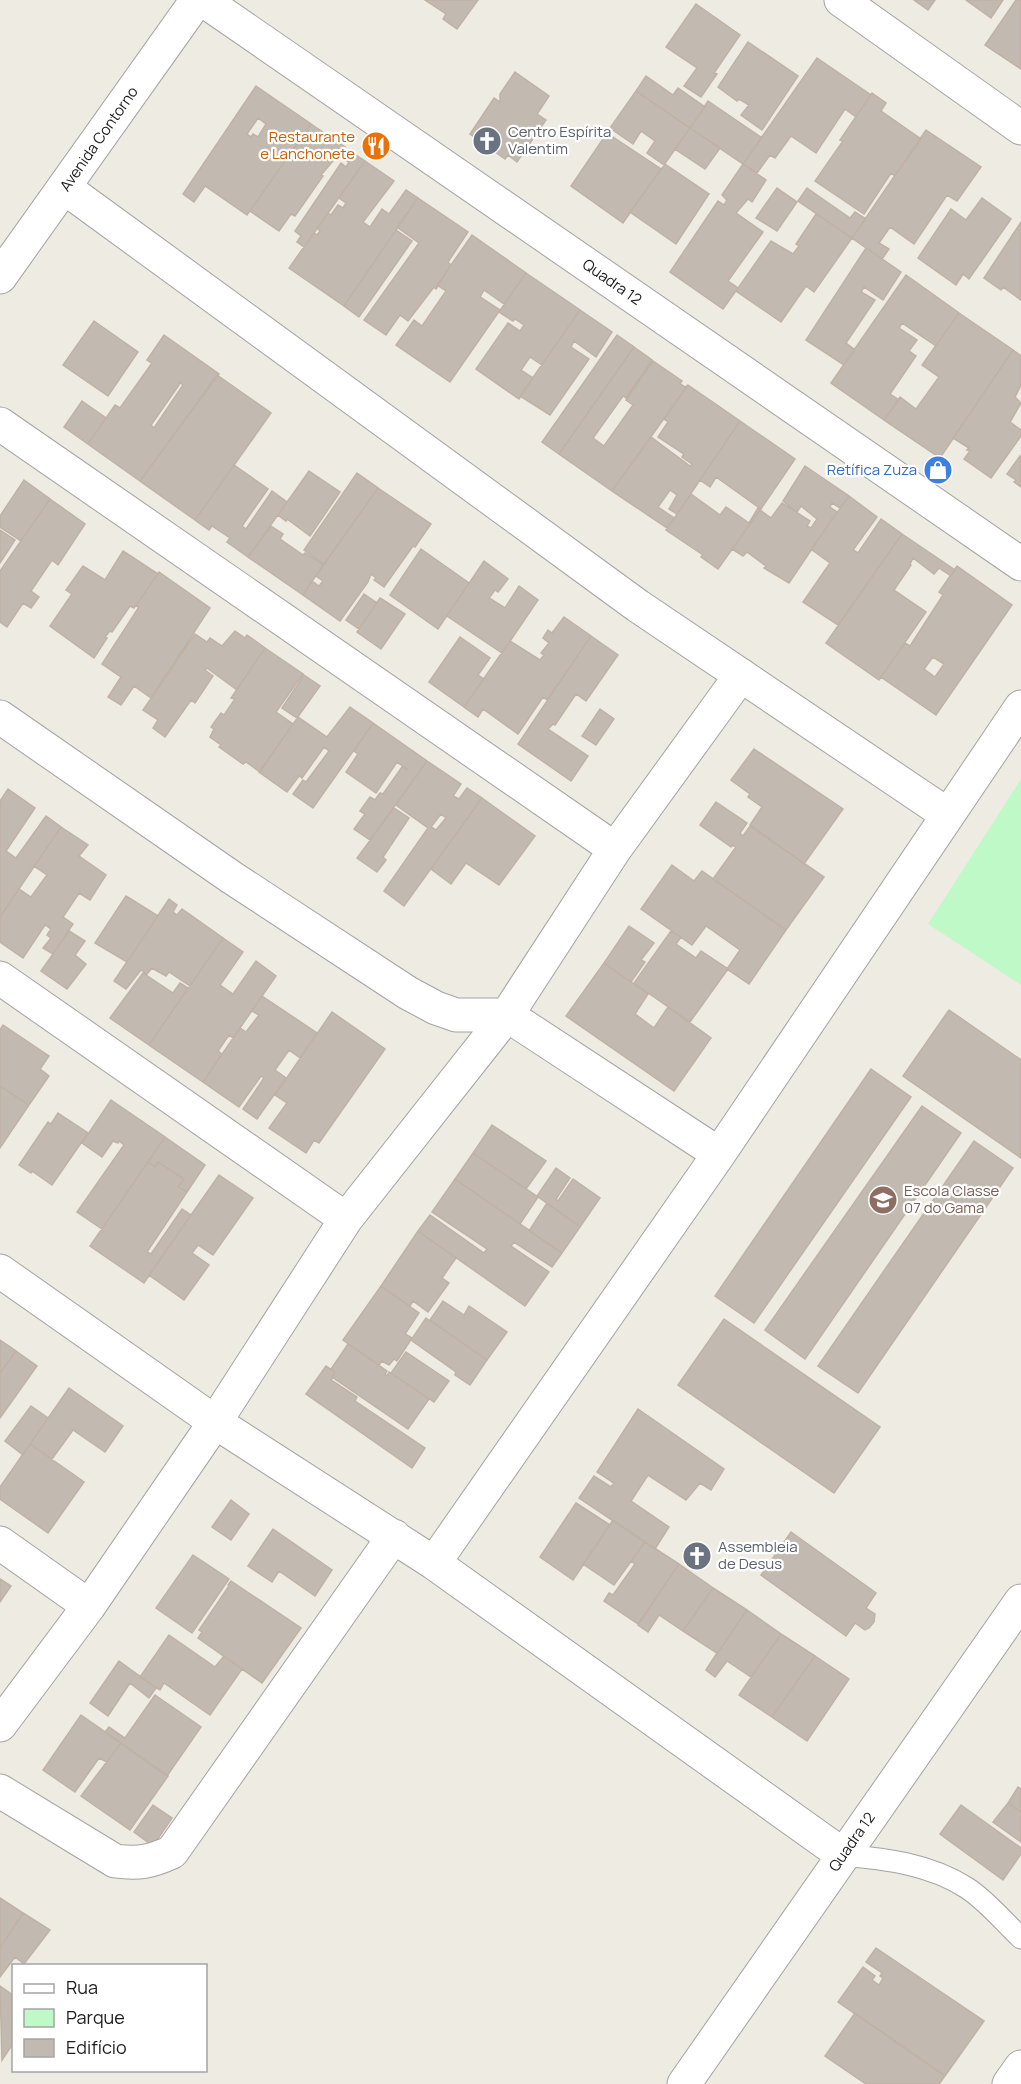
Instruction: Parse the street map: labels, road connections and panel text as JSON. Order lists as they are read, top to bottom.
{
  "streets": {
    "street": ["Avenida Contorno", "Quadra 12"]
  },
  "places": {
    "church": ["Centro Espírita Valentim", "Assembleia de Desus"],
    "restaurant": ["Restaurante e Lanchonete"],
    "shop": ["Retífica Zuza"],
    "school or university": ["Escola Classe 07 do Gama"]
  },
  "legend": ["Rua", "Parque", "Edifício"]
}
